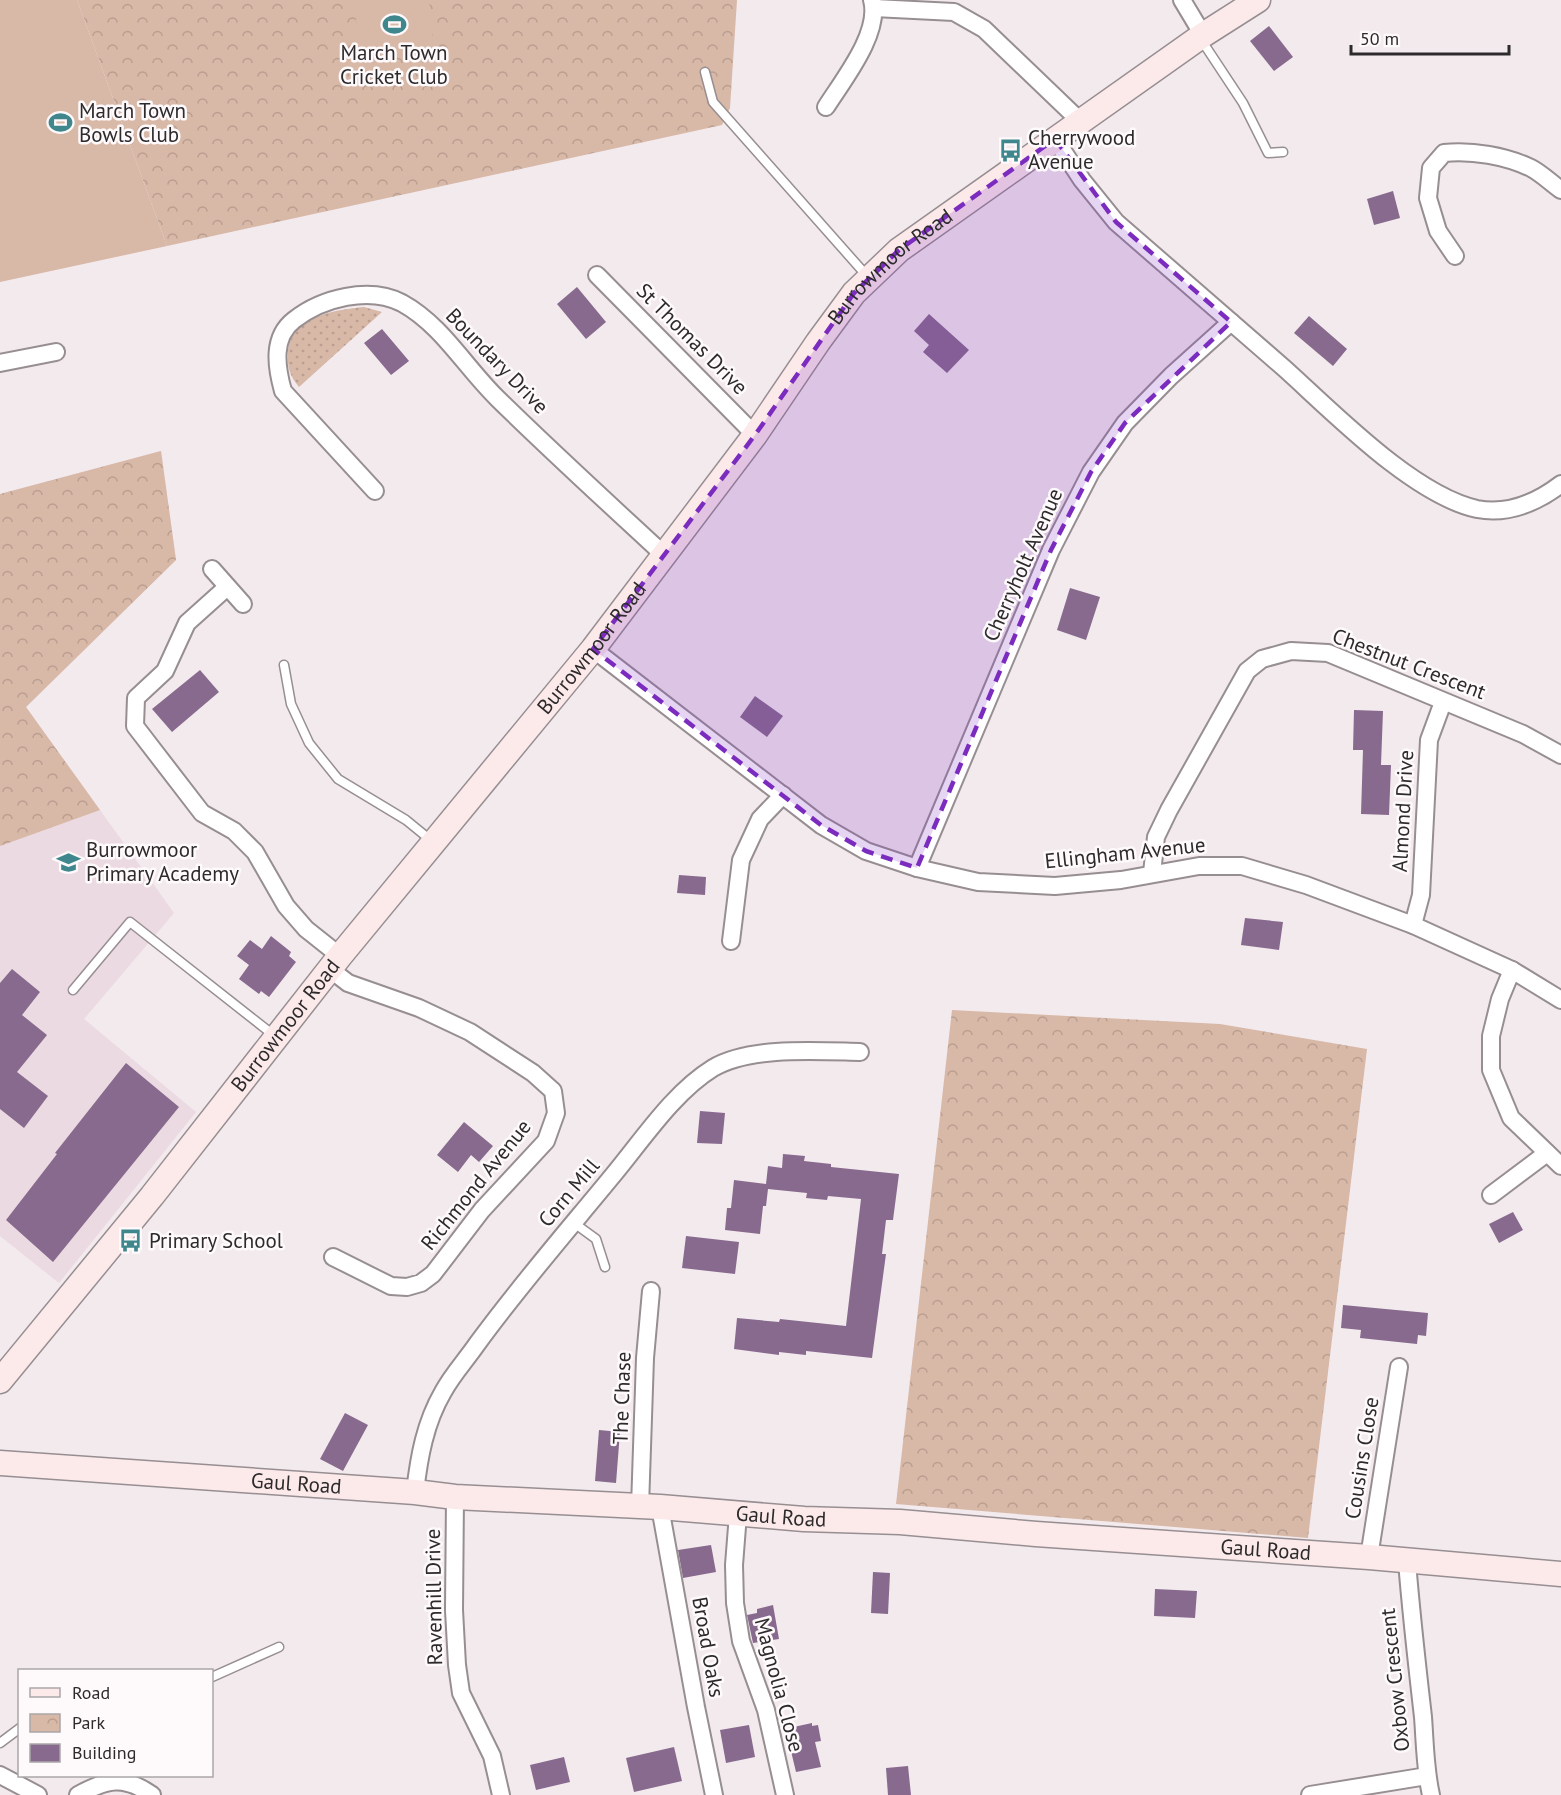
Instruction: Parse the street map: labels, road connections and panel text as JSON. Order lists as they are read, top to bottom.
{
  "streets": {
    "street": [
      "Burrowmoor Road",
      "St Thomas Drive",
      "Boundary Drive",
      "Cherryholt Avenue",
      "Chestnut Crescent",
      "Almond Drive",
      "Ellingham Avenue",
      "Richmond Avenue",
      "Corn Mill",
      "The Chase",
      "Cousins Close",
      "Gaul Road",
      "Ravenhill Drive",
      "Broad Oaks",
      "Oxbow Crescent",
      "Magnolia Close"
    ]
  },
  "crossings": [
    ["Burrowmoor Road", "St Thomas Drive"],
    ["Burrowmoor Road", "Boundary Drive"],
    ["Burrowmoor Road", "Ellingham Avenue"],
    ["Burrowmoor Road", "Richmond Avenue"],
    ["Cherryholt Avenue", "Ellingham Avenue"],
    ["Chestnut Crescent", "Almond Drive"],
    ["Chestnut Crescent", "Ellingham Avenue"],
    ["Almond Drive", "Ellingham Avenue"],
    ["Corn Mill", "Gaul Road"],
    ["The Chase", "Gaul Road"],
    ["The Chase", "Broad Oaks"],
    ["Cousins Close", "Gaul Road"],
    ["Gaul Road", "Ravenhill Drive"],
    ["Gaul Road", "Broad Oaks"],
    ["Gaul Road", "Oxbow Crescent"],
    ["Gaul Road", "Magnolia Close"]
  ],
  "places": {
    "sports": ["March Town Cricket Club", "March Town Bowls Club"],
    "bus stop": ["Cherrywood Avenue", "Primary School"],
    "school or university": ["Burrowmoor Primary Academy"]
  },
  "legend": ["Road", "Park", "Building"],
  "scale_bar": "50 m"
}
